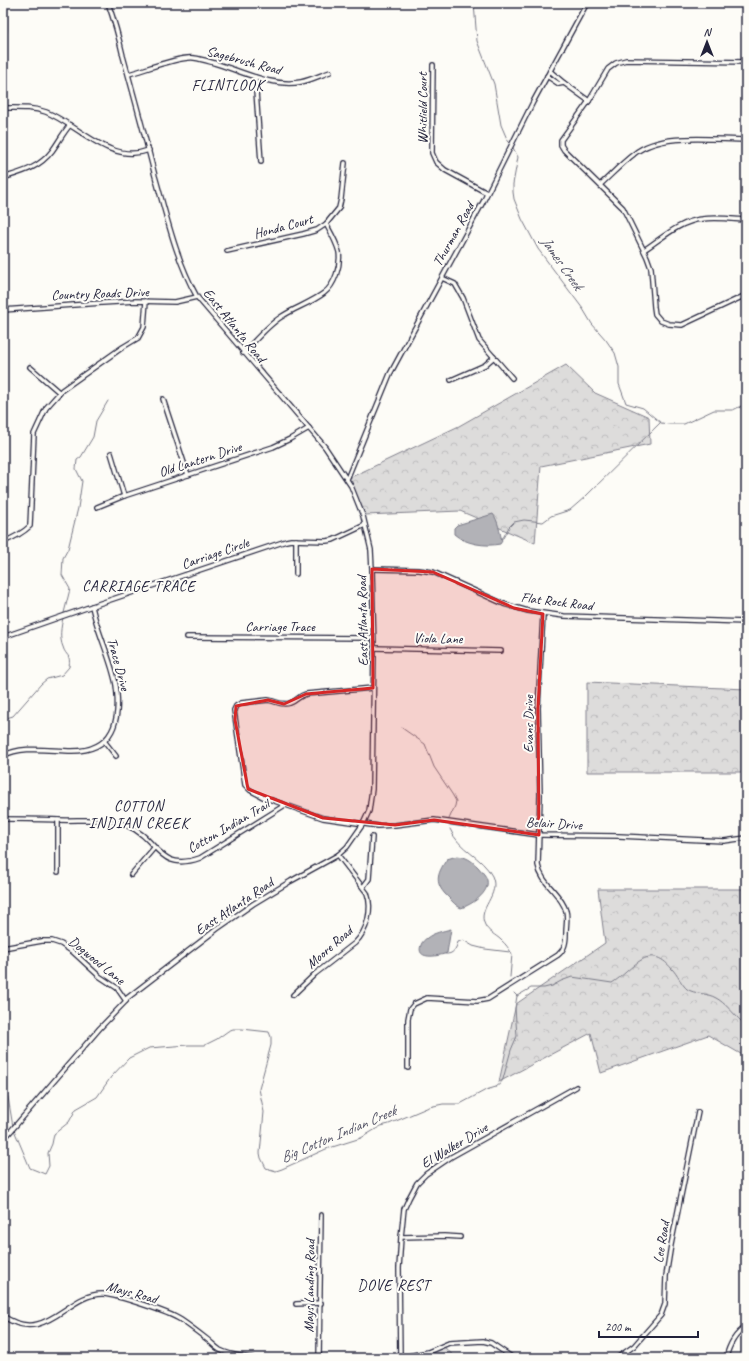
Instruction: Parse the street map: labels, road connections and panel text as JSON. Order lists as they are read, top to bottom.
{
  "streets": {
    "street": [
      "Sagebrush Road",
      "Whitlield Court",
      "Honda Court",
      "Thurman Road",
      "Country Roads Drive",
      "East Atlanta Road",
      "Old Lantern Drive",
      "Carriage Circle",
      "Flat Rock Road",
      "Carriage Trace",
      "Viola Lane",
      "Trace Drive",
      "Evans Drive",
      "Belair Drive",
      "Cotton Indian Trail",
      "Moore Road",
      "Dogwood Lane",
      "El Walker Drive",
      "Lee Road",
      "Mays Landing Road",
      "Mays Road"
    ]
  },
  "crossings": [
    ["Sagebrush Road", "East Atlanta Road"],
    ["Whitlield Court", "Thurman Road"],
    ["Thurman Road", "East Atlanta Road"],
    ["Country Roads Drive", "East Atlanta Road"],
    ["East Atlanta Road", "Old Lantern Drive"],
    ["East Atlanta Road", "Carriage Circle"],
    ["East Atlanta Road", "Flat Rock Road"],
    ["East Atlanta Road", "Carriage Trace"],
    ["East Atlanta Road", "Viola Lane"],
    ["East Atlanta Road", "Belair Drive"],
    ["East Atlanta Road", "Moore Road"],
    ["East Atlanta Road", "Dogwood Lane"],
    ["Carriage Circle", "Trace Drive"],
    ["Flat Rock Road", "Evans Drive"],
    ["Evans Drive", "Belair Drive"],
    ["Belair Drive", "Cotton Indian Trail"]
  ],
  "districts": [
    "FLINTLOOK",
    "CARRIAGE TRACE",
    "COTTON INDIAN CREEK",
    "DOVE REST"
  ],
  "water": ["James Creek", "Big Cotton Indian Creek"],
  "scale_bar": "200 m",
  "north": "top"
}
